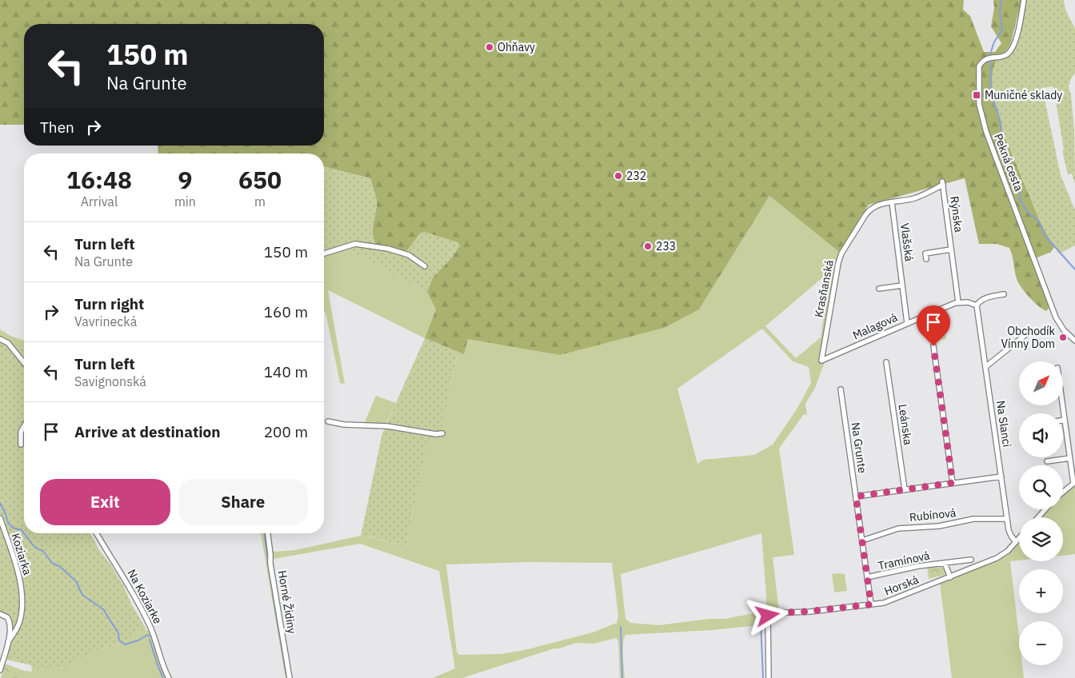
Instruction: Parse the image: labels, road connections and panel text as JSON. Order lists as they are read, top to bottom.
{
  "streets": {
    "street": [
      "Pekná cesta",
      "Rýnska",
      "Vlašská",
      "Krasňanská",
      "Malagová",
      "Na Slanci",
      "Leánska",
      "Na Grunte",
      "Rubínová",
      "Koziarka",
      "Tramínová",
      "Horská",
      "Na Koziarke",
      "Horné Židiny"
    ]
  },
  "crossings": [
    ["Rýnska", "Krasňanská"],
    ["Rýnska", "Malagová"],
    ["Vlašská", "Krasňanská"],
    ["Vlašská", "Malagová"],
    ["Krasňanská", "Malagová"],
    ["Na Slanci", "Rubínová"],
    ["Na Slanci", "Horská"],
    ["Na Grunte", "Rubínová"],
    ["Na Grunte", "Tramínová"],
    ["Na Grunte", "Horská"],
    ["Tramínová", "Horská"]
  ],
  "places": {
    "other": [
      "Ohňavy",
      "232",
      "233",
      "Obchodík Vínny Dom"
    ],
    "transit": ["Muničné sklady"]
  },
  "north": "top right",
  "page": {
    "turn": ["150 m", "Na Grunte"],
    "then": "Then",
    "eta": [
      "16:48",
      "Arrival",
      "9",
      "min",
      "650",
      "m"
    ],
    "list": [
      {
        "name": "Turn left",
        "note": "Na Grunte",
        "value": "150 m"
      },
      {
        "name": "Turn right",
        "note": "Vavrinecká",
        "value": "160 m"
      },
      {
        "name": "Turn left",
        "note": "Savignonská",
        "value": "140 m"
      },
      {
        "name": "Arrive at destination",
        "value": "200 m"
      }
    ],
    "map_buttons": ["+", "−"],
    "buttons": ["Exit", "Share"]
  }
}
